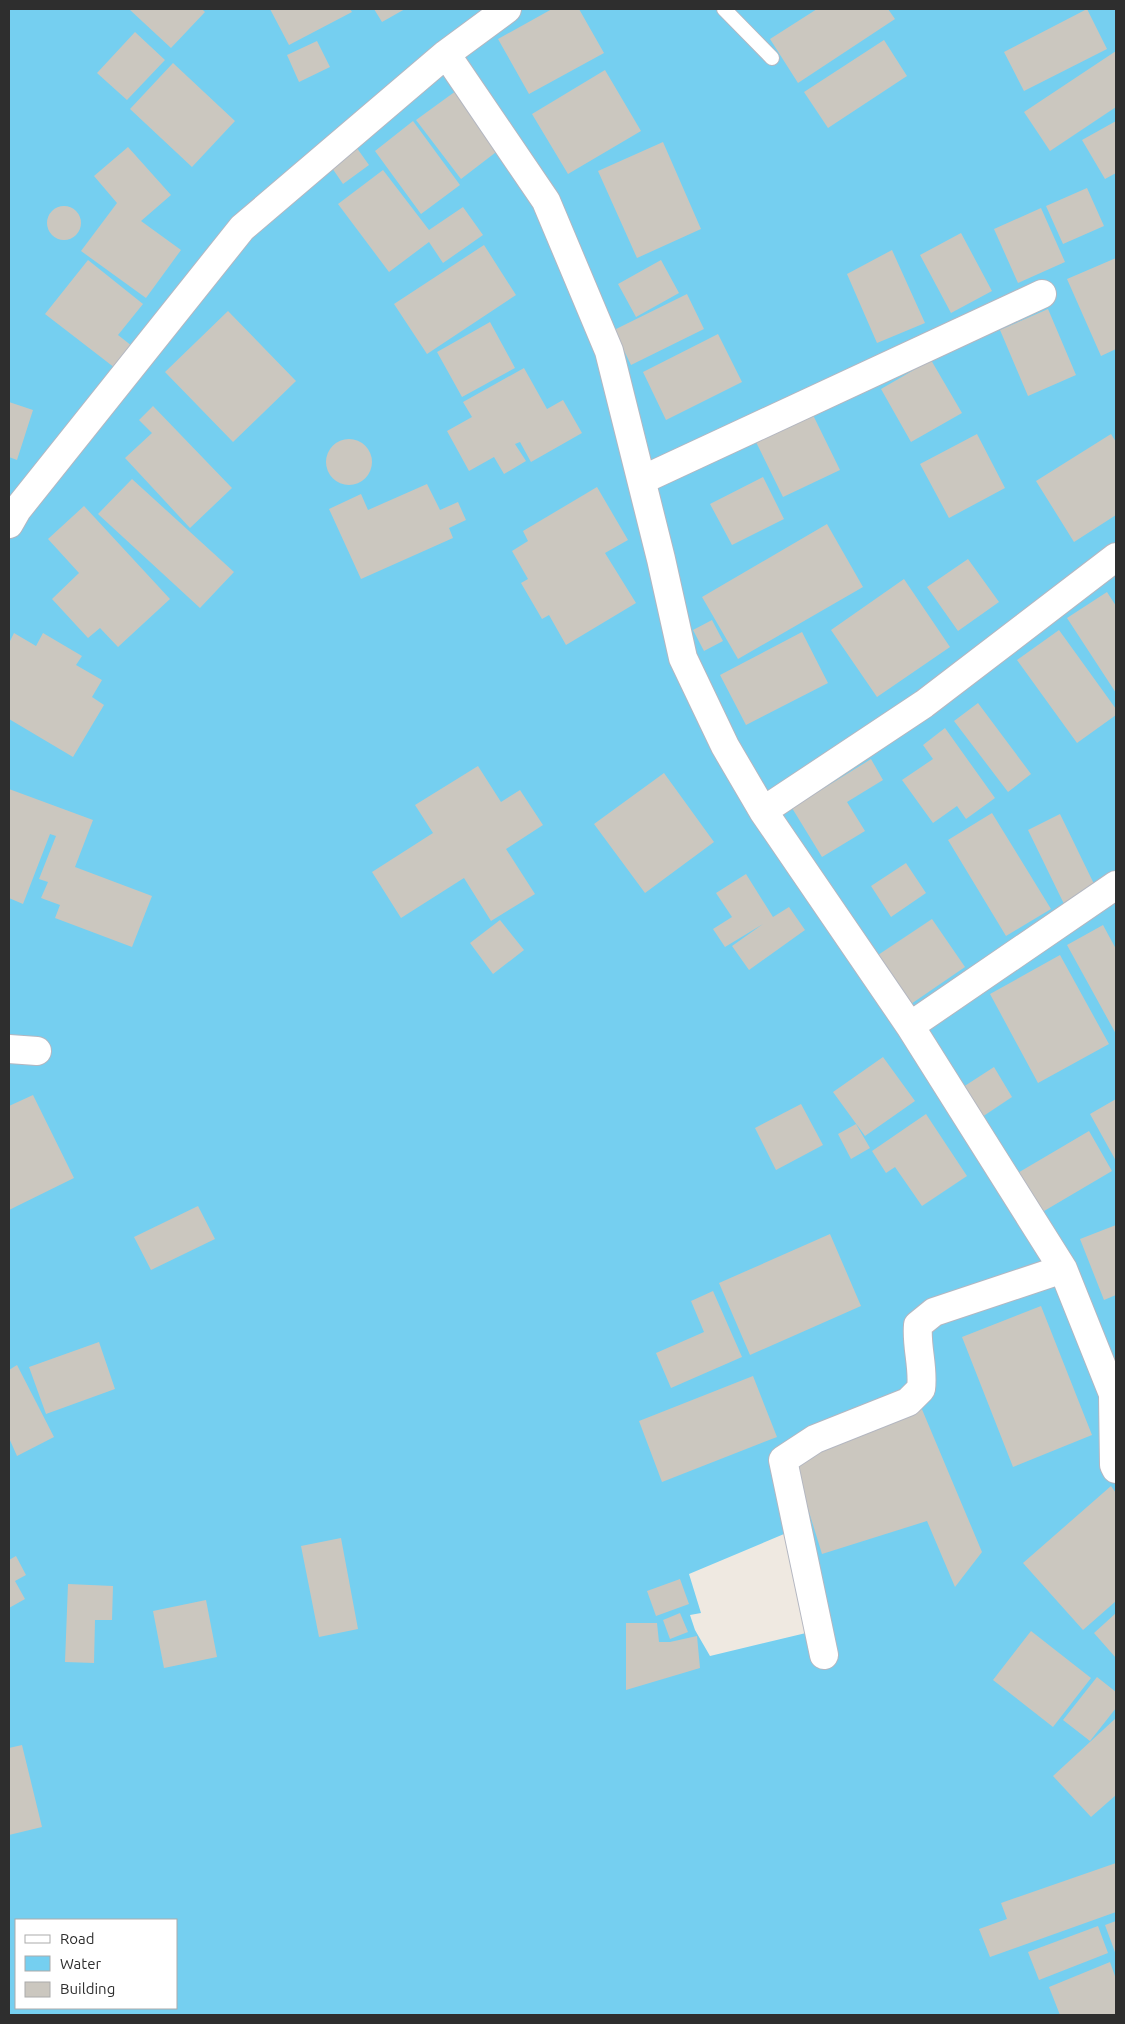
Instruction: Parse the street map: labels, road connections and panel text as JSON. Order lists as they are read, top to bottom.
{
  "legend": ["Road", "Water", "Building"]
}
